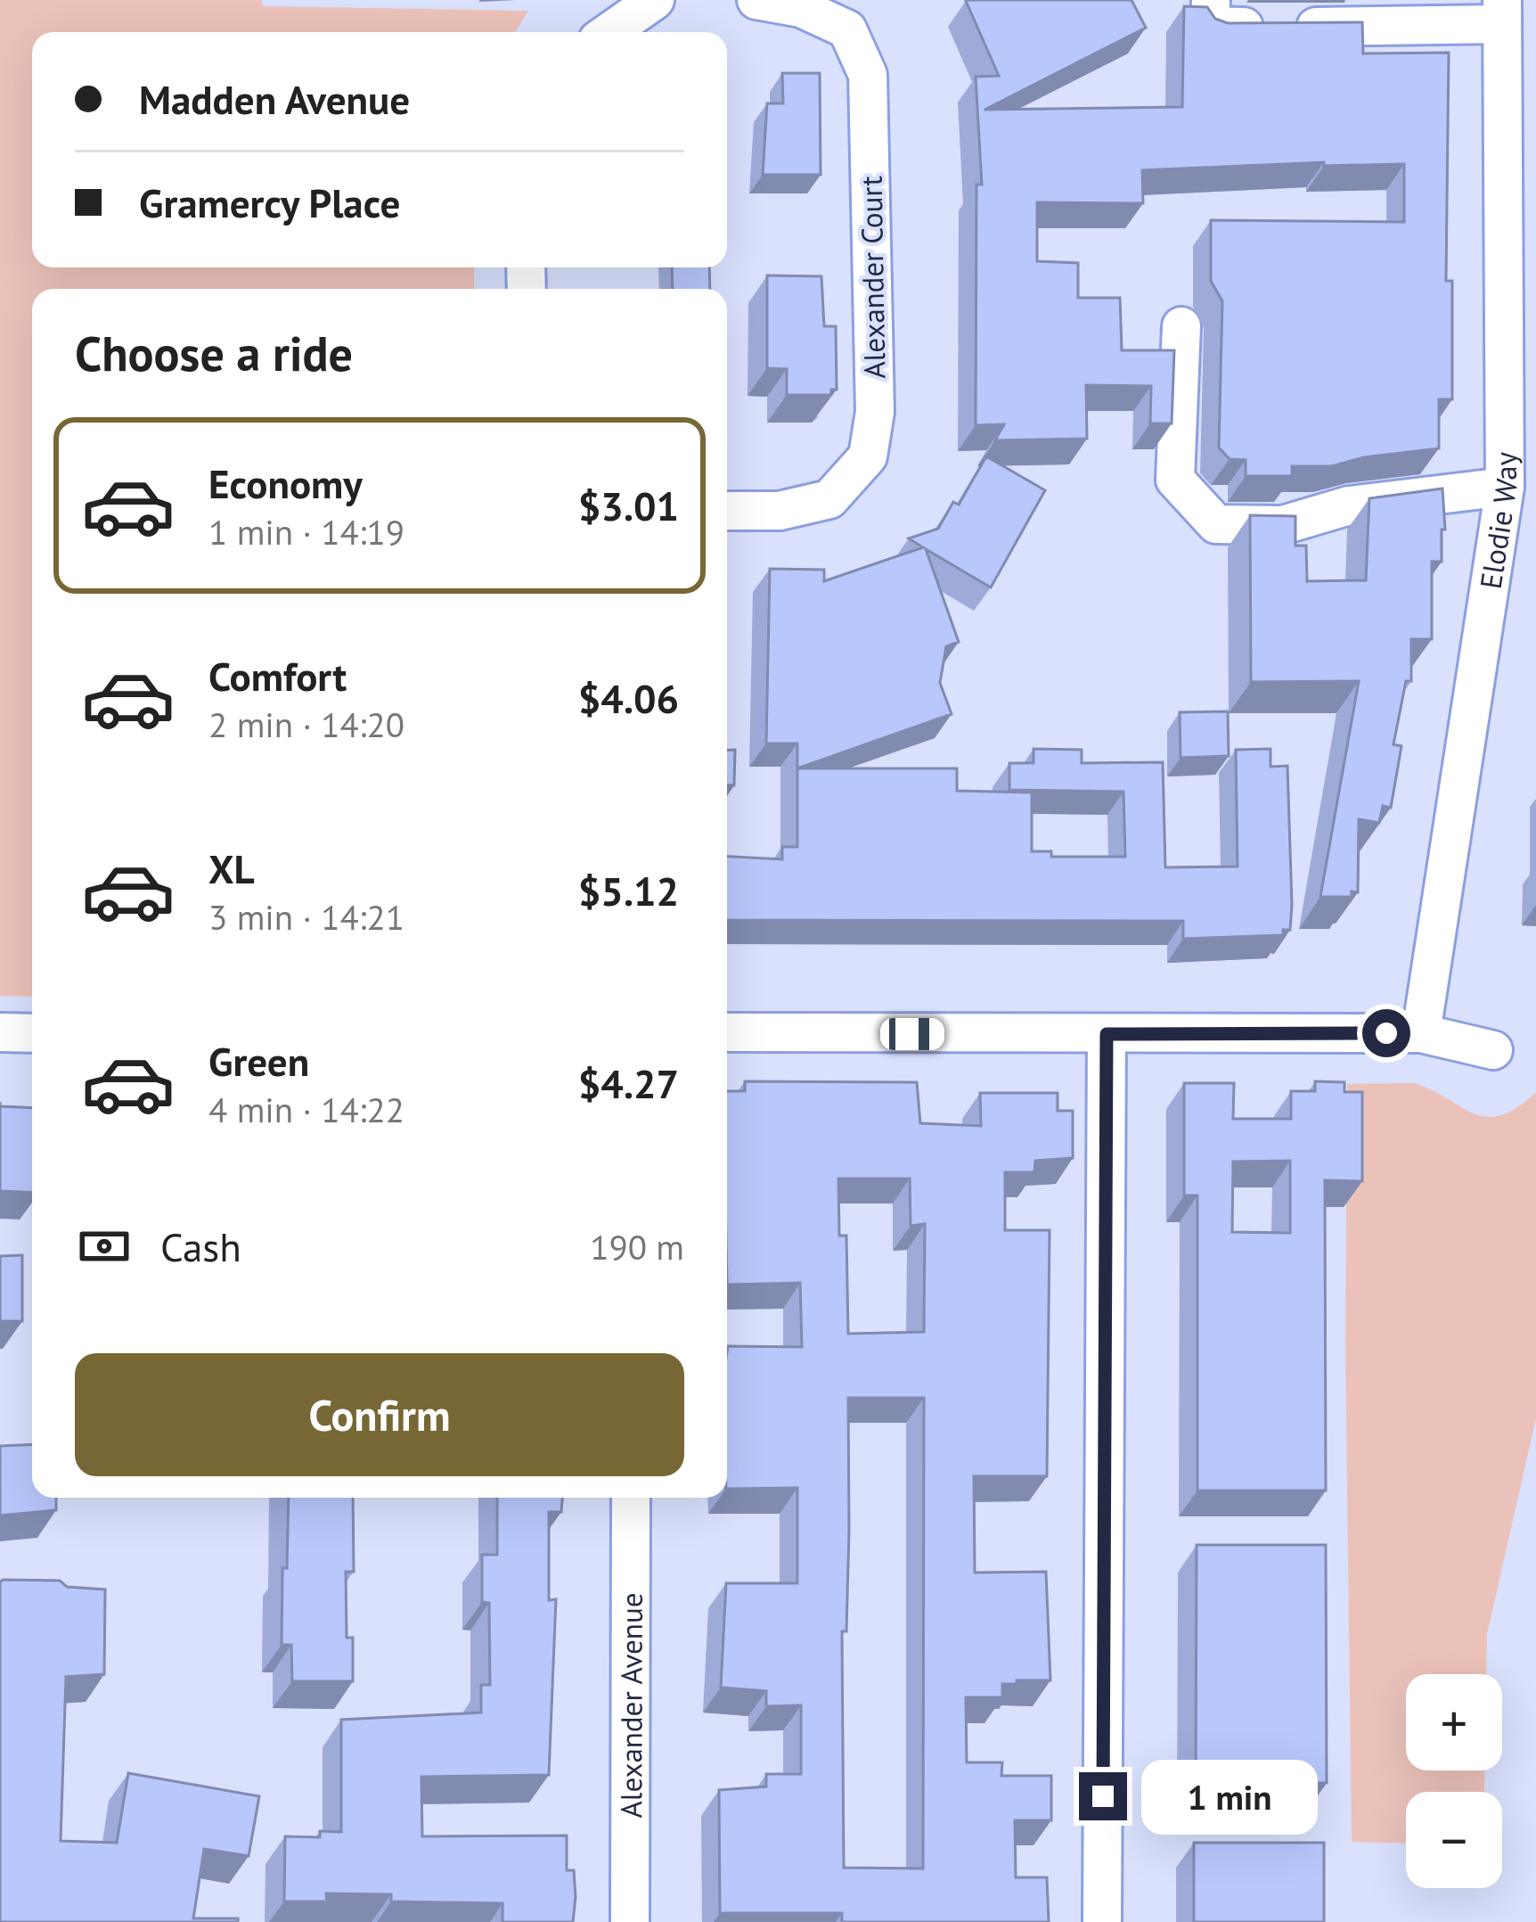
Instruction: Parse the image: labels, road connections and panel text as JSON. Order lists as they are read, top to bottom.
{
  "streets": {
    "street": ["Alexander Court", "Elodie Way", "Alexander Avenue"]
  },
  "page": {
    "banner": ["Madden Avenue", "Gramercy Place"],
    "heading": "Choose a ride",
    "list": [
      {
        "name": "Economy",
        "note": "1 min · 14:19",
        "value": "$3.01"
      },
      {
        "name": "Comfort",
        "note": "2 min · 14:20",
        "value": "$4.06"
      },
      {
        "name": "XL",
        "note": "3 min · 14:21",
        "value": "$5.12"
      },
      {
        "name": "Green",
        "note": "4 min · 14:22",
        "value": "$4.27"
      }
    ],
    "pay": ["Cash", "190 m"],
    "buttons": "Confirm",
    "map_buttons": ["+", "−"],
    "bubble": "1 min"
  }
}
